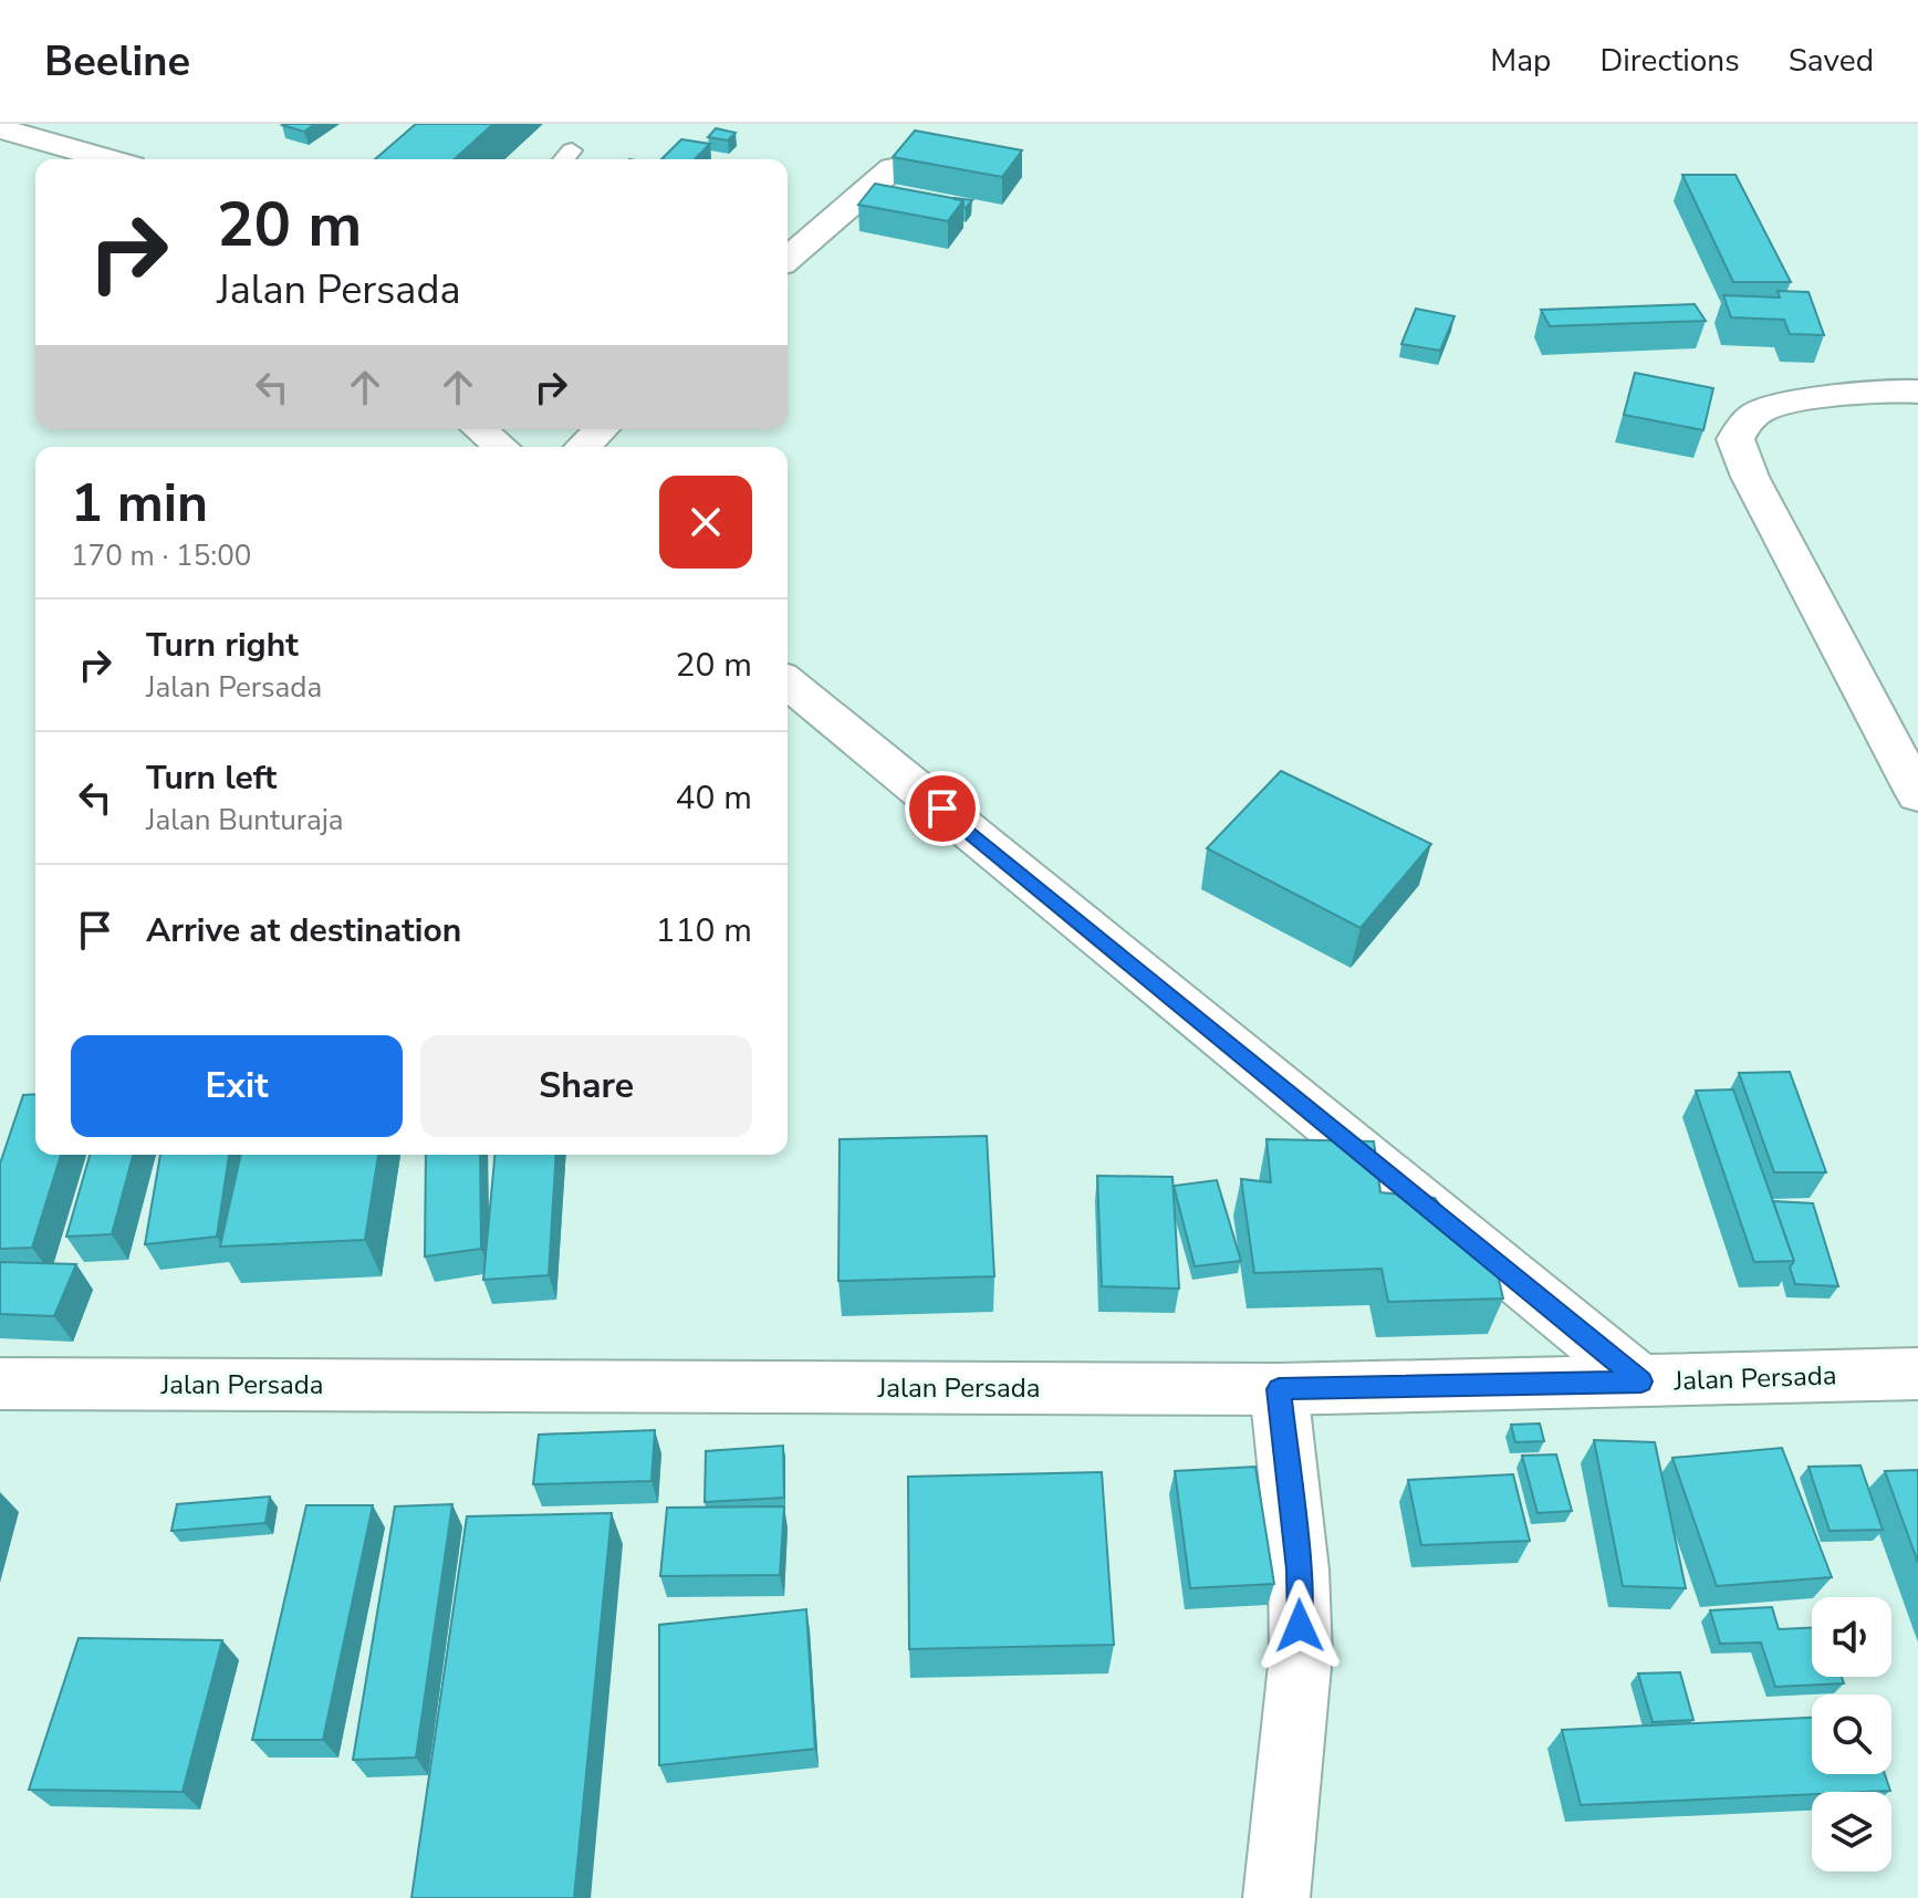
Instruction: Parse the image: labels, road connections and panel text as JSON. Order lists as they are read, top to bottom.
{
  "streets": {
    "street": ["Jalan Persada"]
  },
  "page": {
    "header": "Beeline",
    "nav": ["Map", "Directions", "Saved"],
    "turn": ["20 m", "Jalan Persada"],
    "heading": ["1 min", "170 m · 15:00"],
    "list": [
      {
        "name": "Turn right",
        "note": "Jalan Persada",
        "value": "20 m"
      },
      {
        "name": "Turn left",
        "note": "Jalan Bunturaja",
        "value": "40 m"
      },
      {
        "name": "Arrive at destination",
        "value": "110 m"
      }
    ],
    "buttons": ["Exit", "Share"]
  }
}
